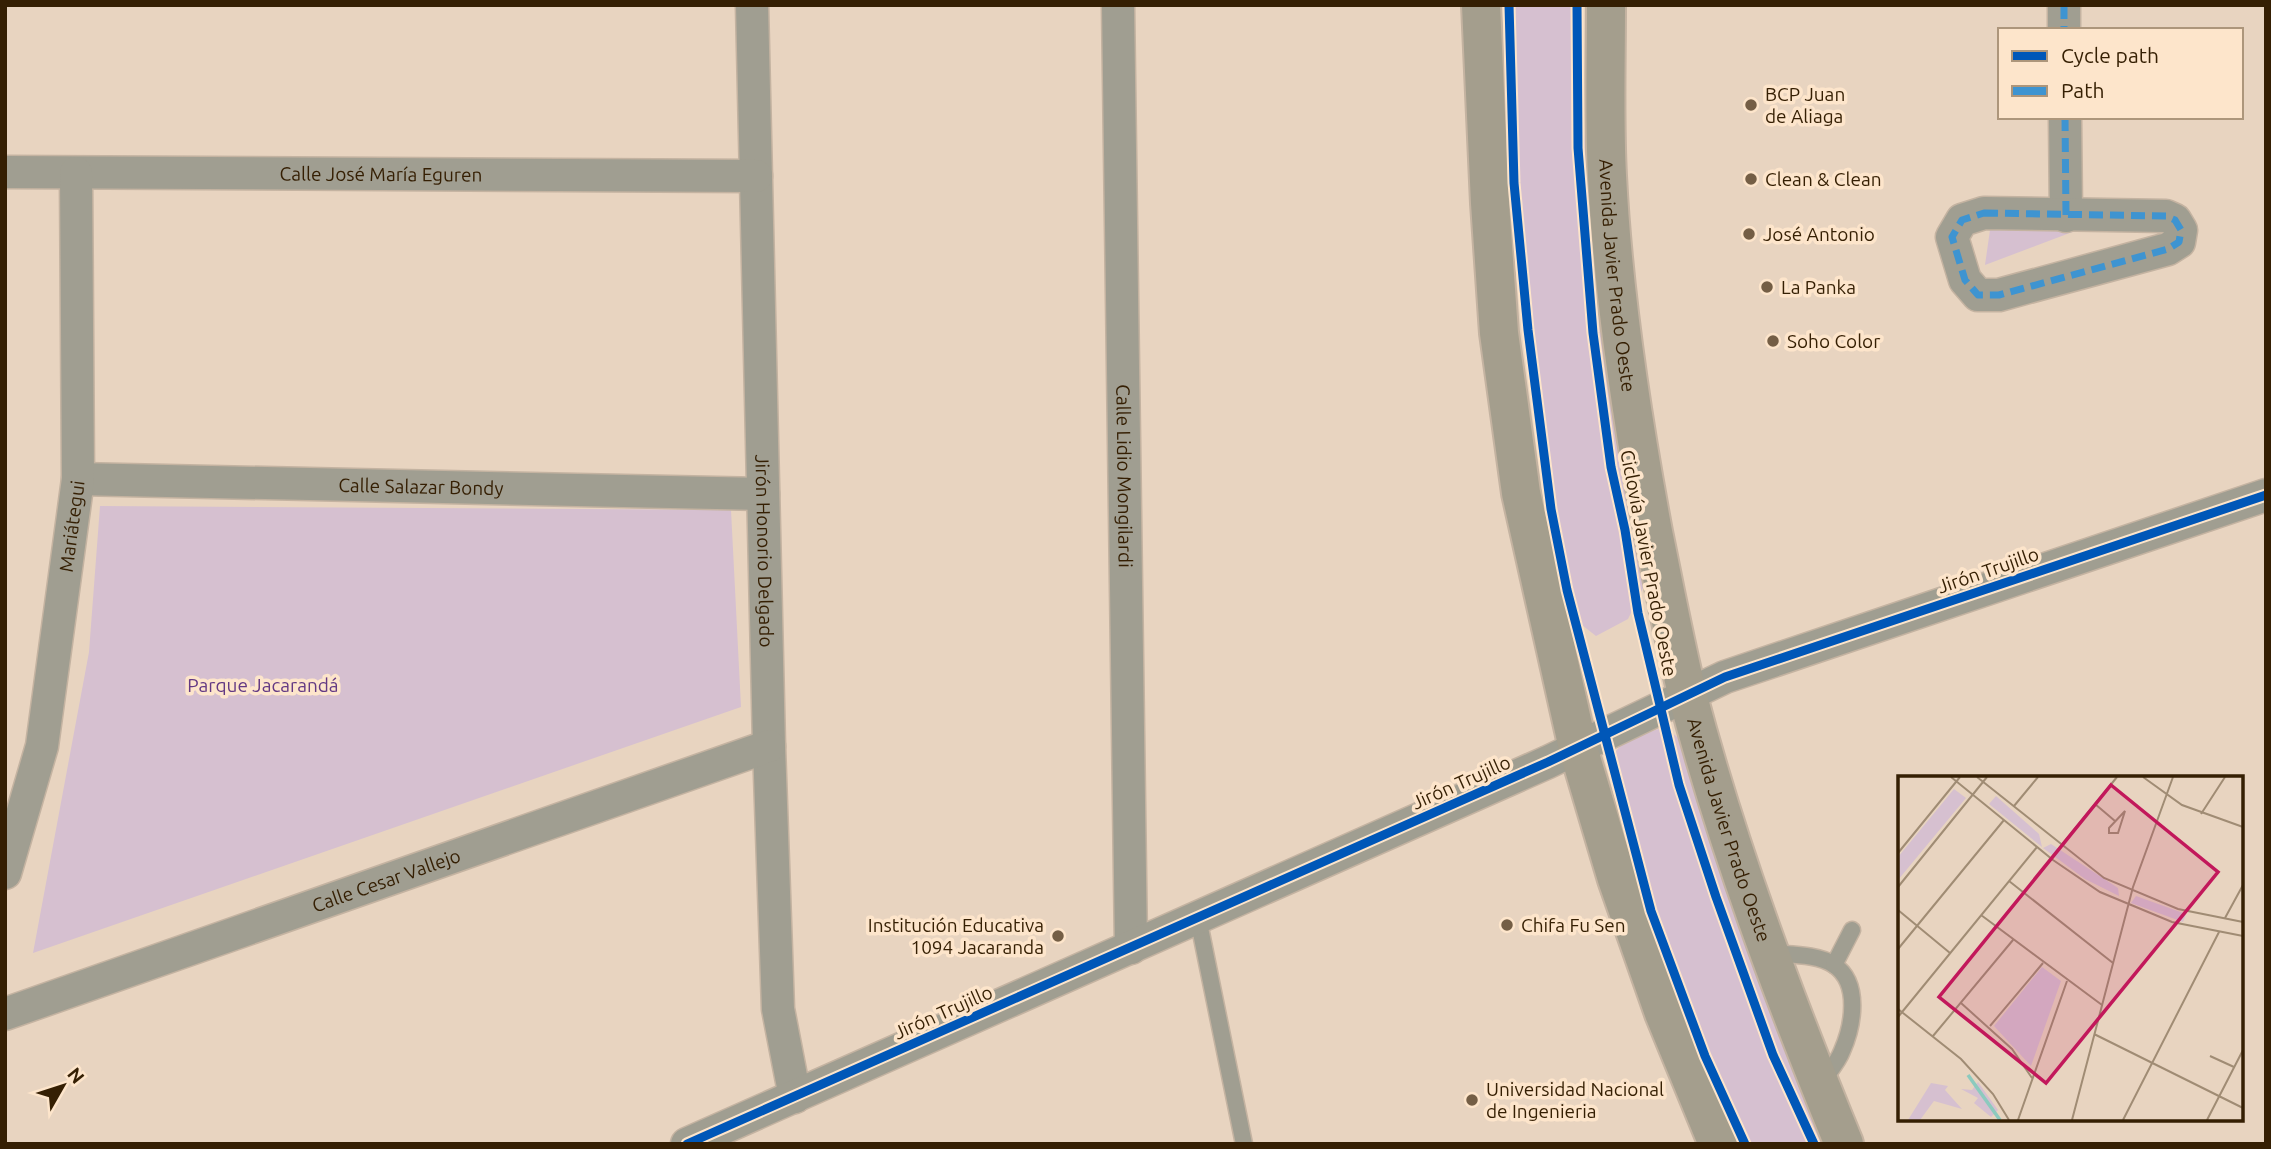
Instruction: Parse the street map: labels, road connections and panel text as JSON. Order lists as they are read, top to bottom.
{
  "streets": {
    "main road": ["Avenida Javier Prado Oeste"],
    "street": [
      "Calle José María Eguren",
      "Calle Lidio Mongilardi",
      "Calle Salazar Bondy",
      "Mariátegui",
      "Jirón Honorio Delgado",
      "Jirón Trujillo",
      "Calle Cesar Vallejo"
    ],
    "cycle path": ["Ciclovía Javier Prado Oeste"]
  },
  "crossings": [
    ["Calle José María Eguren", "Mariátegui"],
    ["Calle José María Eguren", "Jirón Honorio Delgado"],
    ["Avenida Javier Prado Oeste", "Jirón Trujillo"],
    ["Calle Lidio Mongilardi", "Jirón Trujillo"],
    ["Calle Salazar Bondy", "Mariátegui"],
    ["Calle Salazar Bondy", "Jirón Honorio Delgado"],
    ["Jirón Honorio Delgado", "Jirón Trujillo"],
    ["Jirón Honorio Delgado", "Calle Cesar Vallejo"]
  ],
  "parks": ["Parque Jacarandá"],
  "places": [
    "BCP Juan de Aliaga",
    "Clean & Clean",
    "José Antonio",
    "La Panka",
    "Soho Color",
    "Chifa Fu Sen",
    "Institución Educativa 1094 Jacaranda",
    "Universidad Nacional de Ingenieria"
  ],
  "legend": ["Cycle path", "Path"],
  "north": "top right"
}
